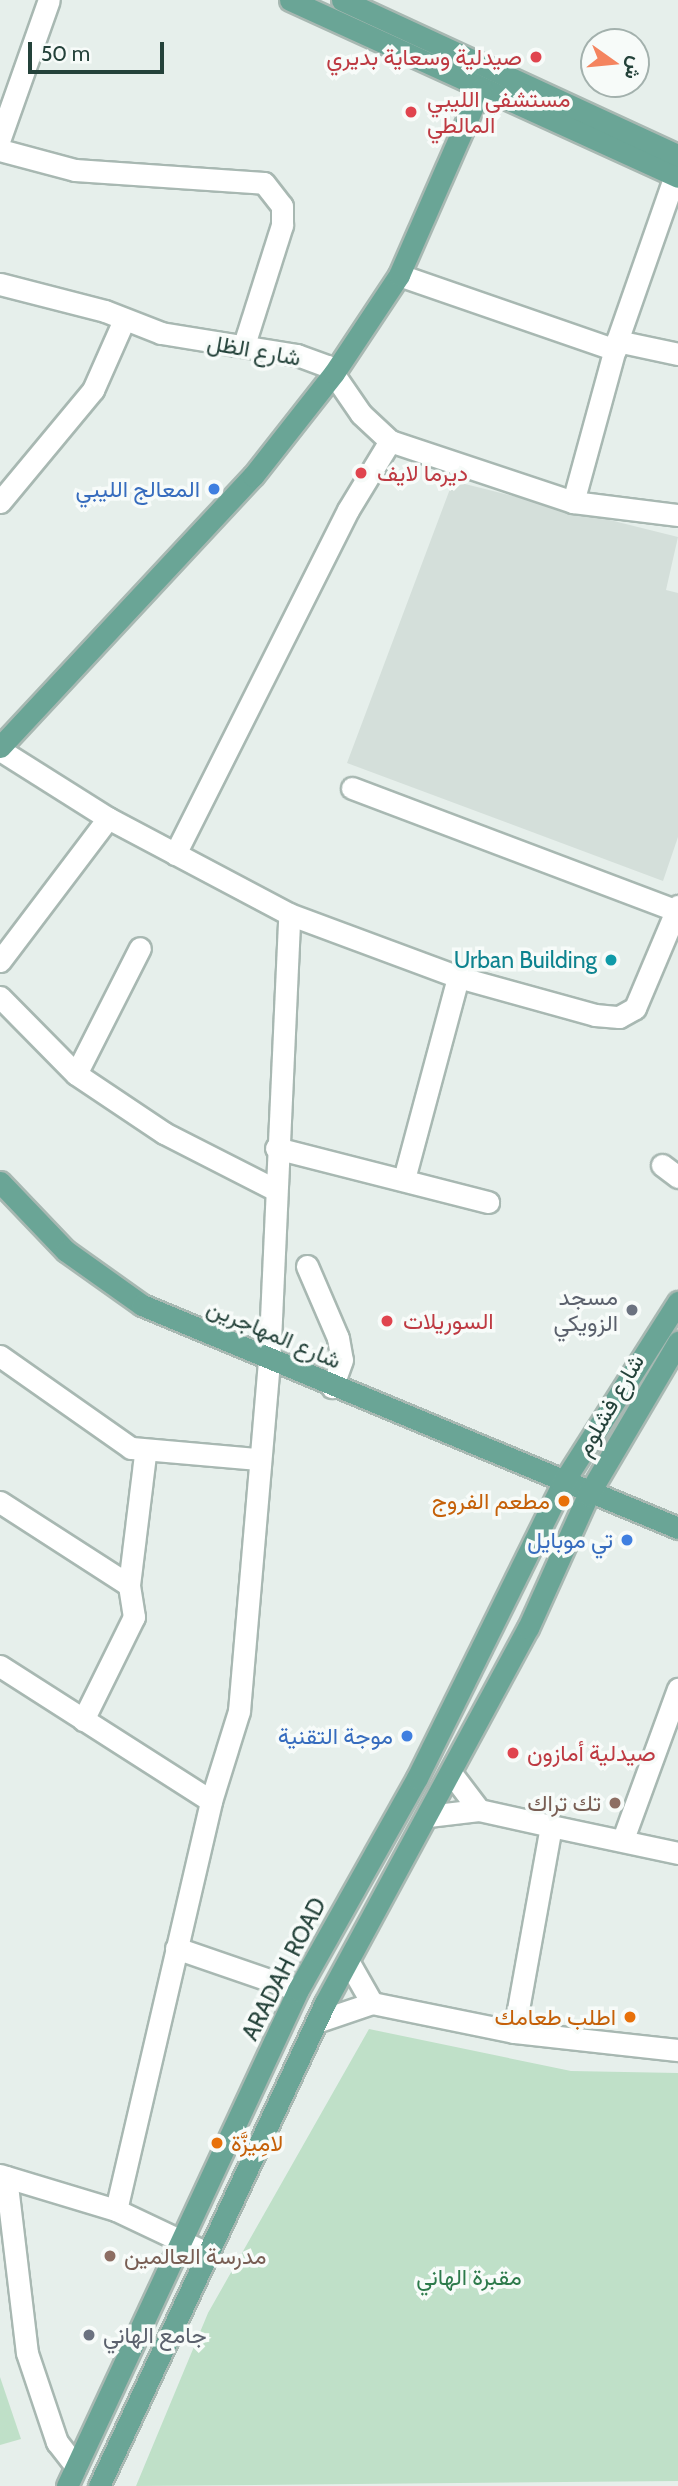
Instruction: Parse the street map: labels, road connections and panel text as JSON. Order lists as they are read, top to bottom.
{
  "streets": {
    "main road": ["شارع المهاجرين", "شارع فشلوم", "ARADAH ROAD"],
    "street": ["شارع الظل"]
  },
  "crossings": [
    ["شارع المهاجرين", "شارع فشلوم"],
    ["شارع المهاجرين", "ARADAH ROAD"],
    ["شارع فشلوم", "ARADAH ROAD"]
  ],
  "parks": ["مقبرة الهاني"],
  "places": [
    "صيدلية وسعاية بديري",
    "مستشفي الليبي المالطي",
    "ديرما لايف",
    "المعالج الليبي",
    "Urban Building",
    "مسجد الزويكي",
    "السوريلات",
    "مطعم الفروج",
    "تي موبايل",
    "موجة التقنية",
    "صيدلية أمازون",
    "تك تراك",
    "اطلب طعامك",
    "لامِيزَّة",
    "مدرسة العالمين",
    "جامع الهاني"
  ],
  "scale_bar": "50 m",
  "north": "right"
}
